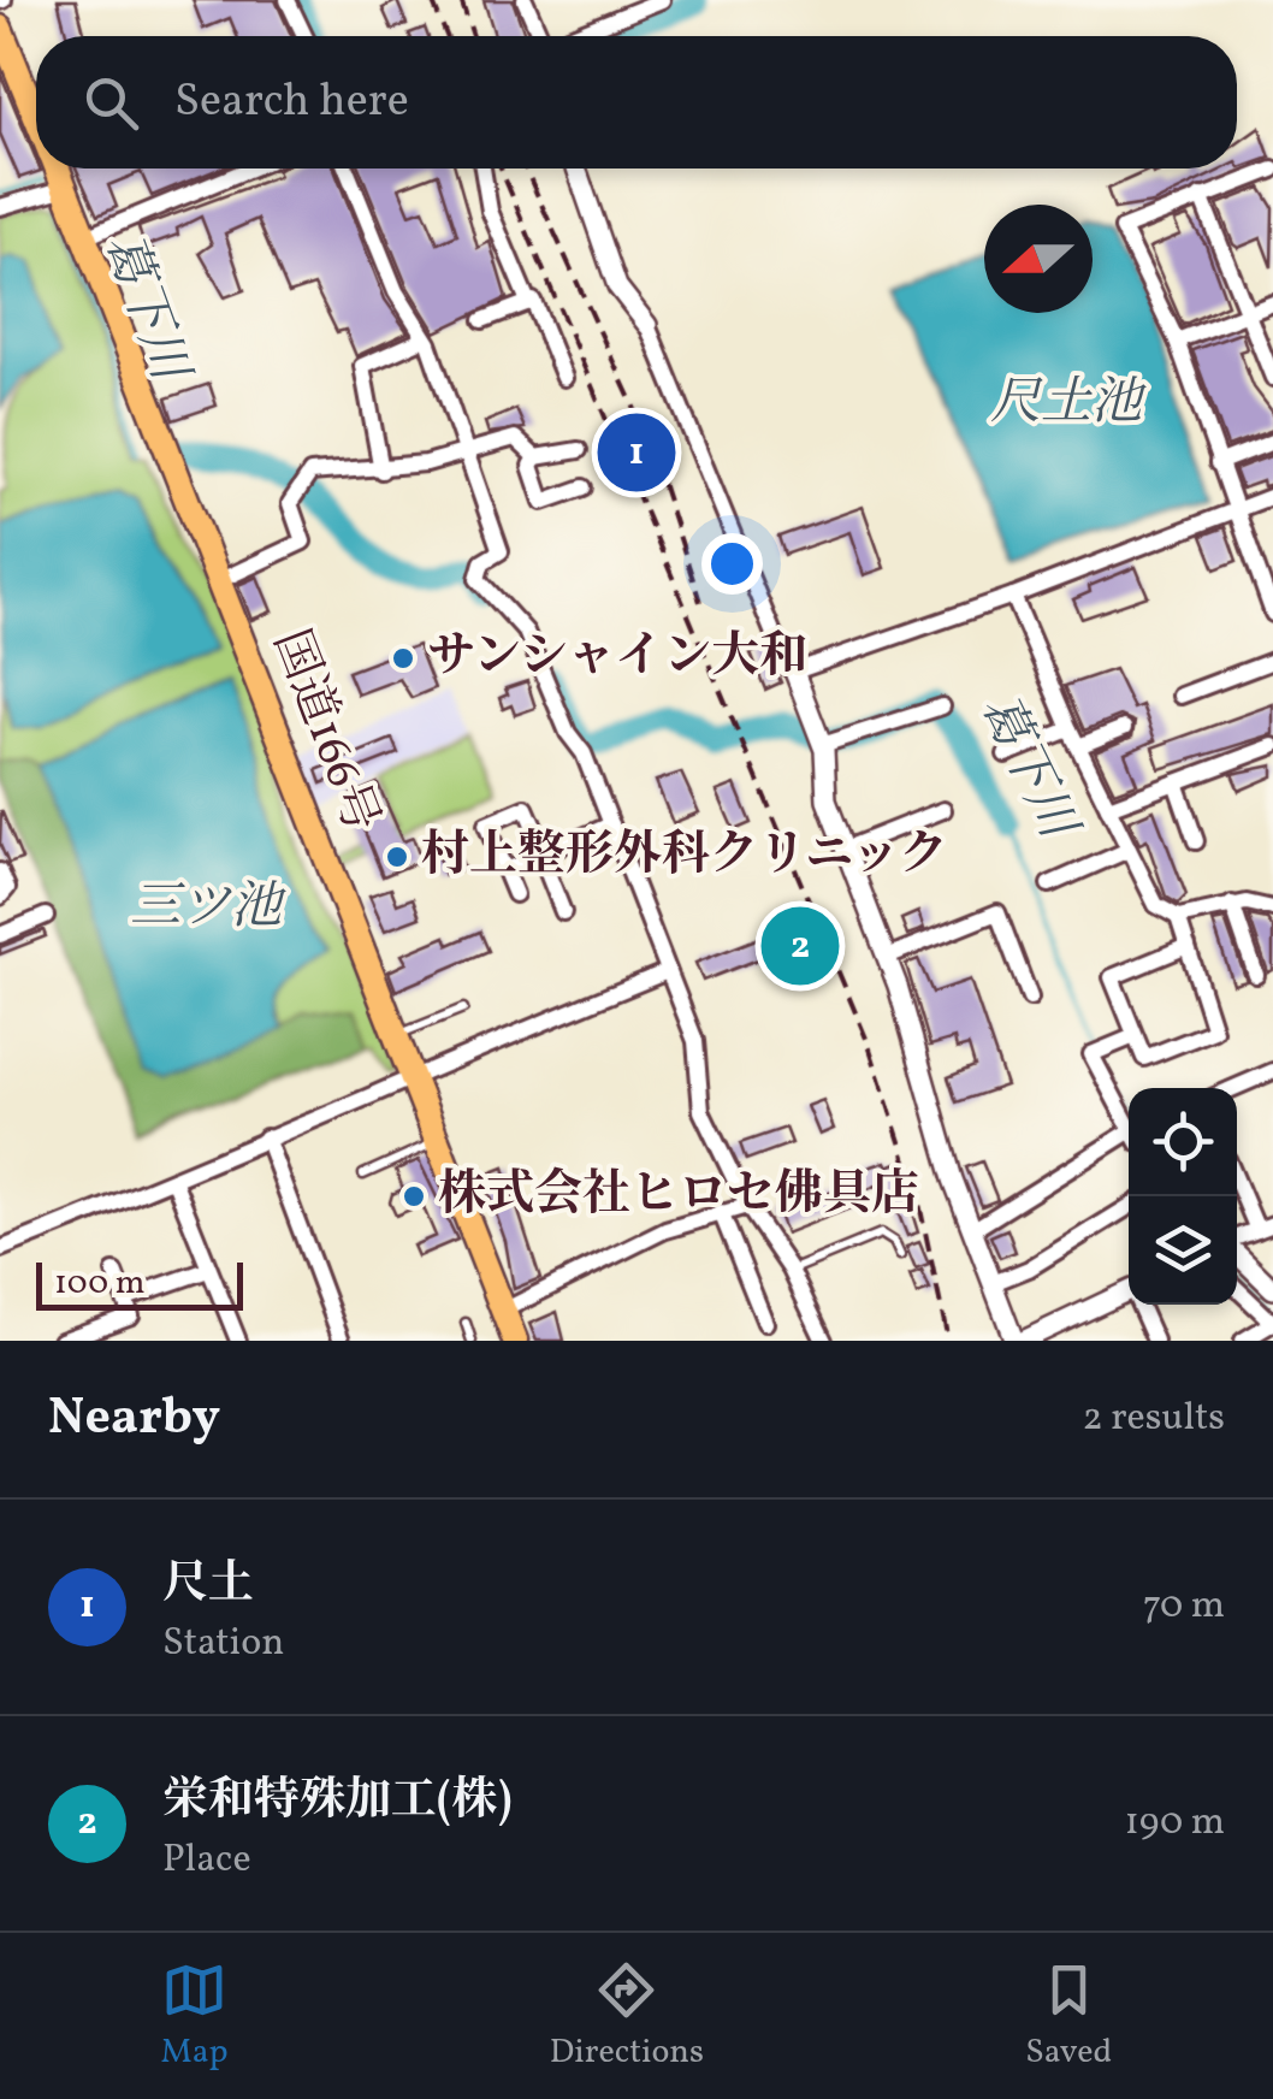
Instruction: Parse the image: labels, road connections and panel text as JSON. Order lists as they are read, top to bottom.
{
  "streets": {
    "highway": ["国道166号"]
  },
  "water": ["葛下川", "尺土池", "三ツ池"],
  "places": ["サンシャイン大和", "村上整形外科クリニック", "株式会社ヒロセ佛具店"],
  "scale_bar": "100 m",
  "north": "left",
  "page": {
    "search": "Search here",
    "pins": ["1", "2"],
    "scale": "100 m",
    "heading": ["Nearby", "2 results"],
    "list": [
      {
        "mark": "1",
        "name": "尺土",
        "note": "Station",
        "value": "70 m"
      },
      {
        "mark": "2",
        "name": "栄和特殊加工(株)",
        "note": "Place",
        "value": "190 m"
      }
    ],
    "nav": ["Map", "Directions", "Saved"]
  }
}
